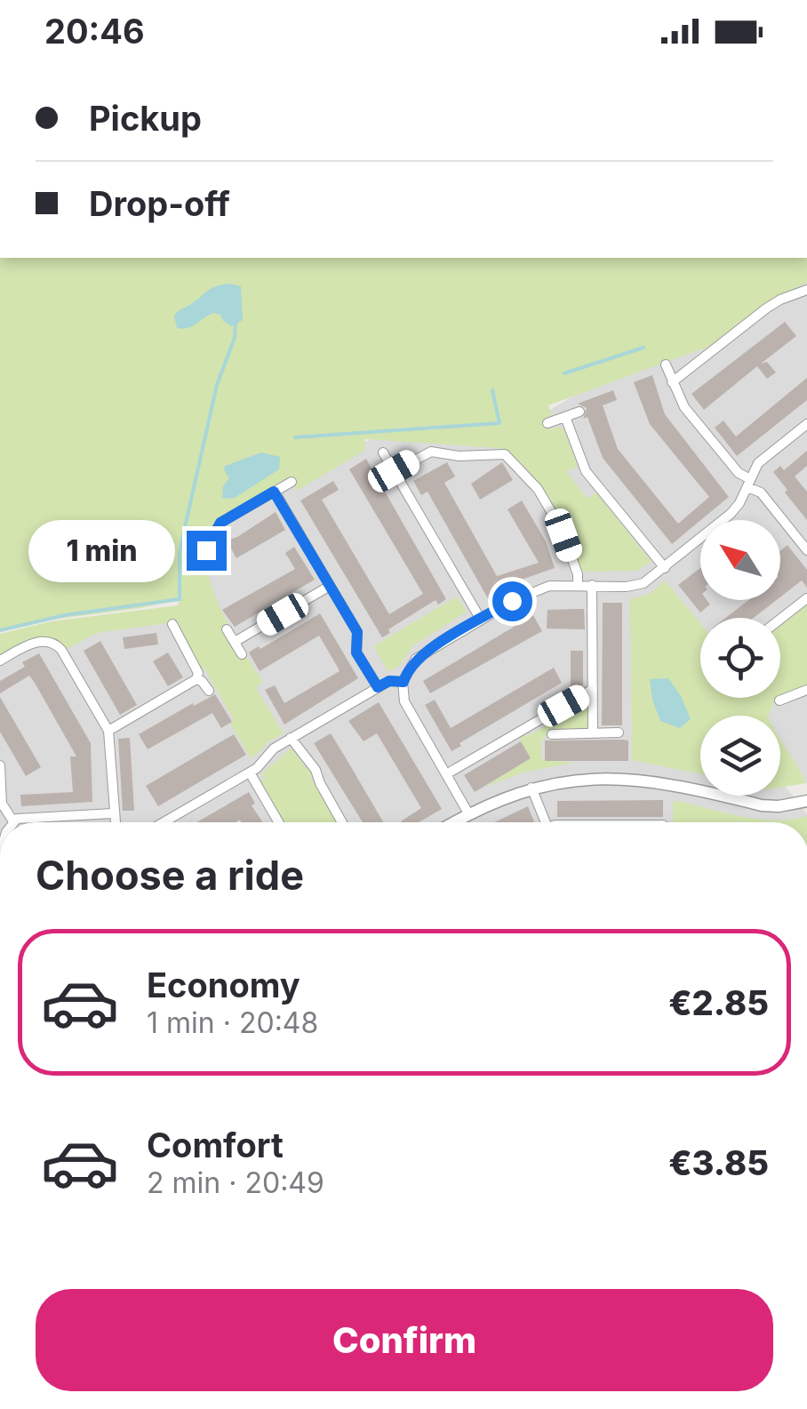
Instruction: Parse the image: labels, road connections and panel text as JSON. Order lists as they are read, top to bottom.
{
  "north": "top left",
  "page": {
    "status": "20:46",
    "banner": ["Pickup", "Drop-off"],
    "bubble": "1 min",
    "heading": "Choose a ride",
    "list": [
      {
        "name": "Economy",
        "note": "1 min · 20:48",
        "value": "€2.85"
      },
      {
        "name": "Comfort",
        "note": "2 min · 20:49",
        "value": "€3.85"
      }
    ],
    "buttons": "Confirm"
  }
}
